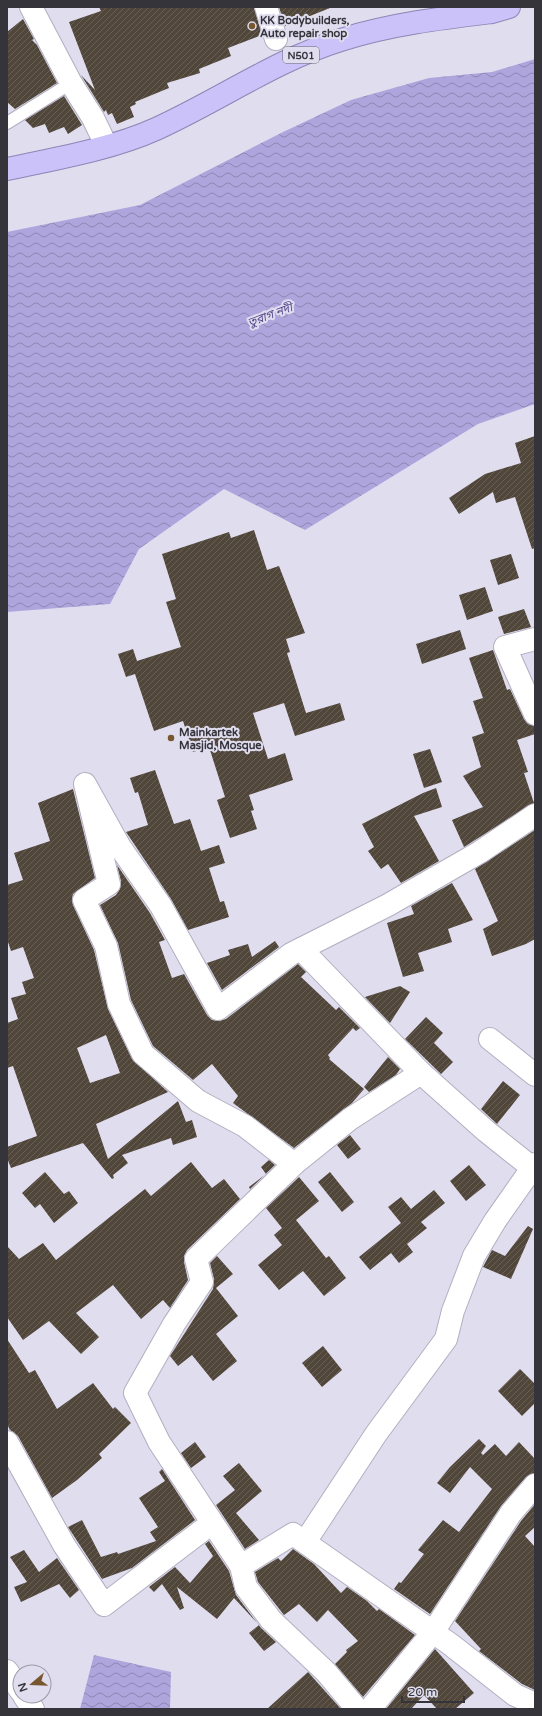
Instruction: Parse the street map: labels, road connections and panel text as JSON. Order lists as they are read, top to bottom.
{
  "streets": {
    "highway": ["N501"]
  },
  "water": ["তুরাগ নদী"],
  "places": ["KK Bodybuilders, Auto repair shop", "Mainkartek Masjid, Mosque"],
  "scale_bar": "20 m",
  "north": "left"
}
